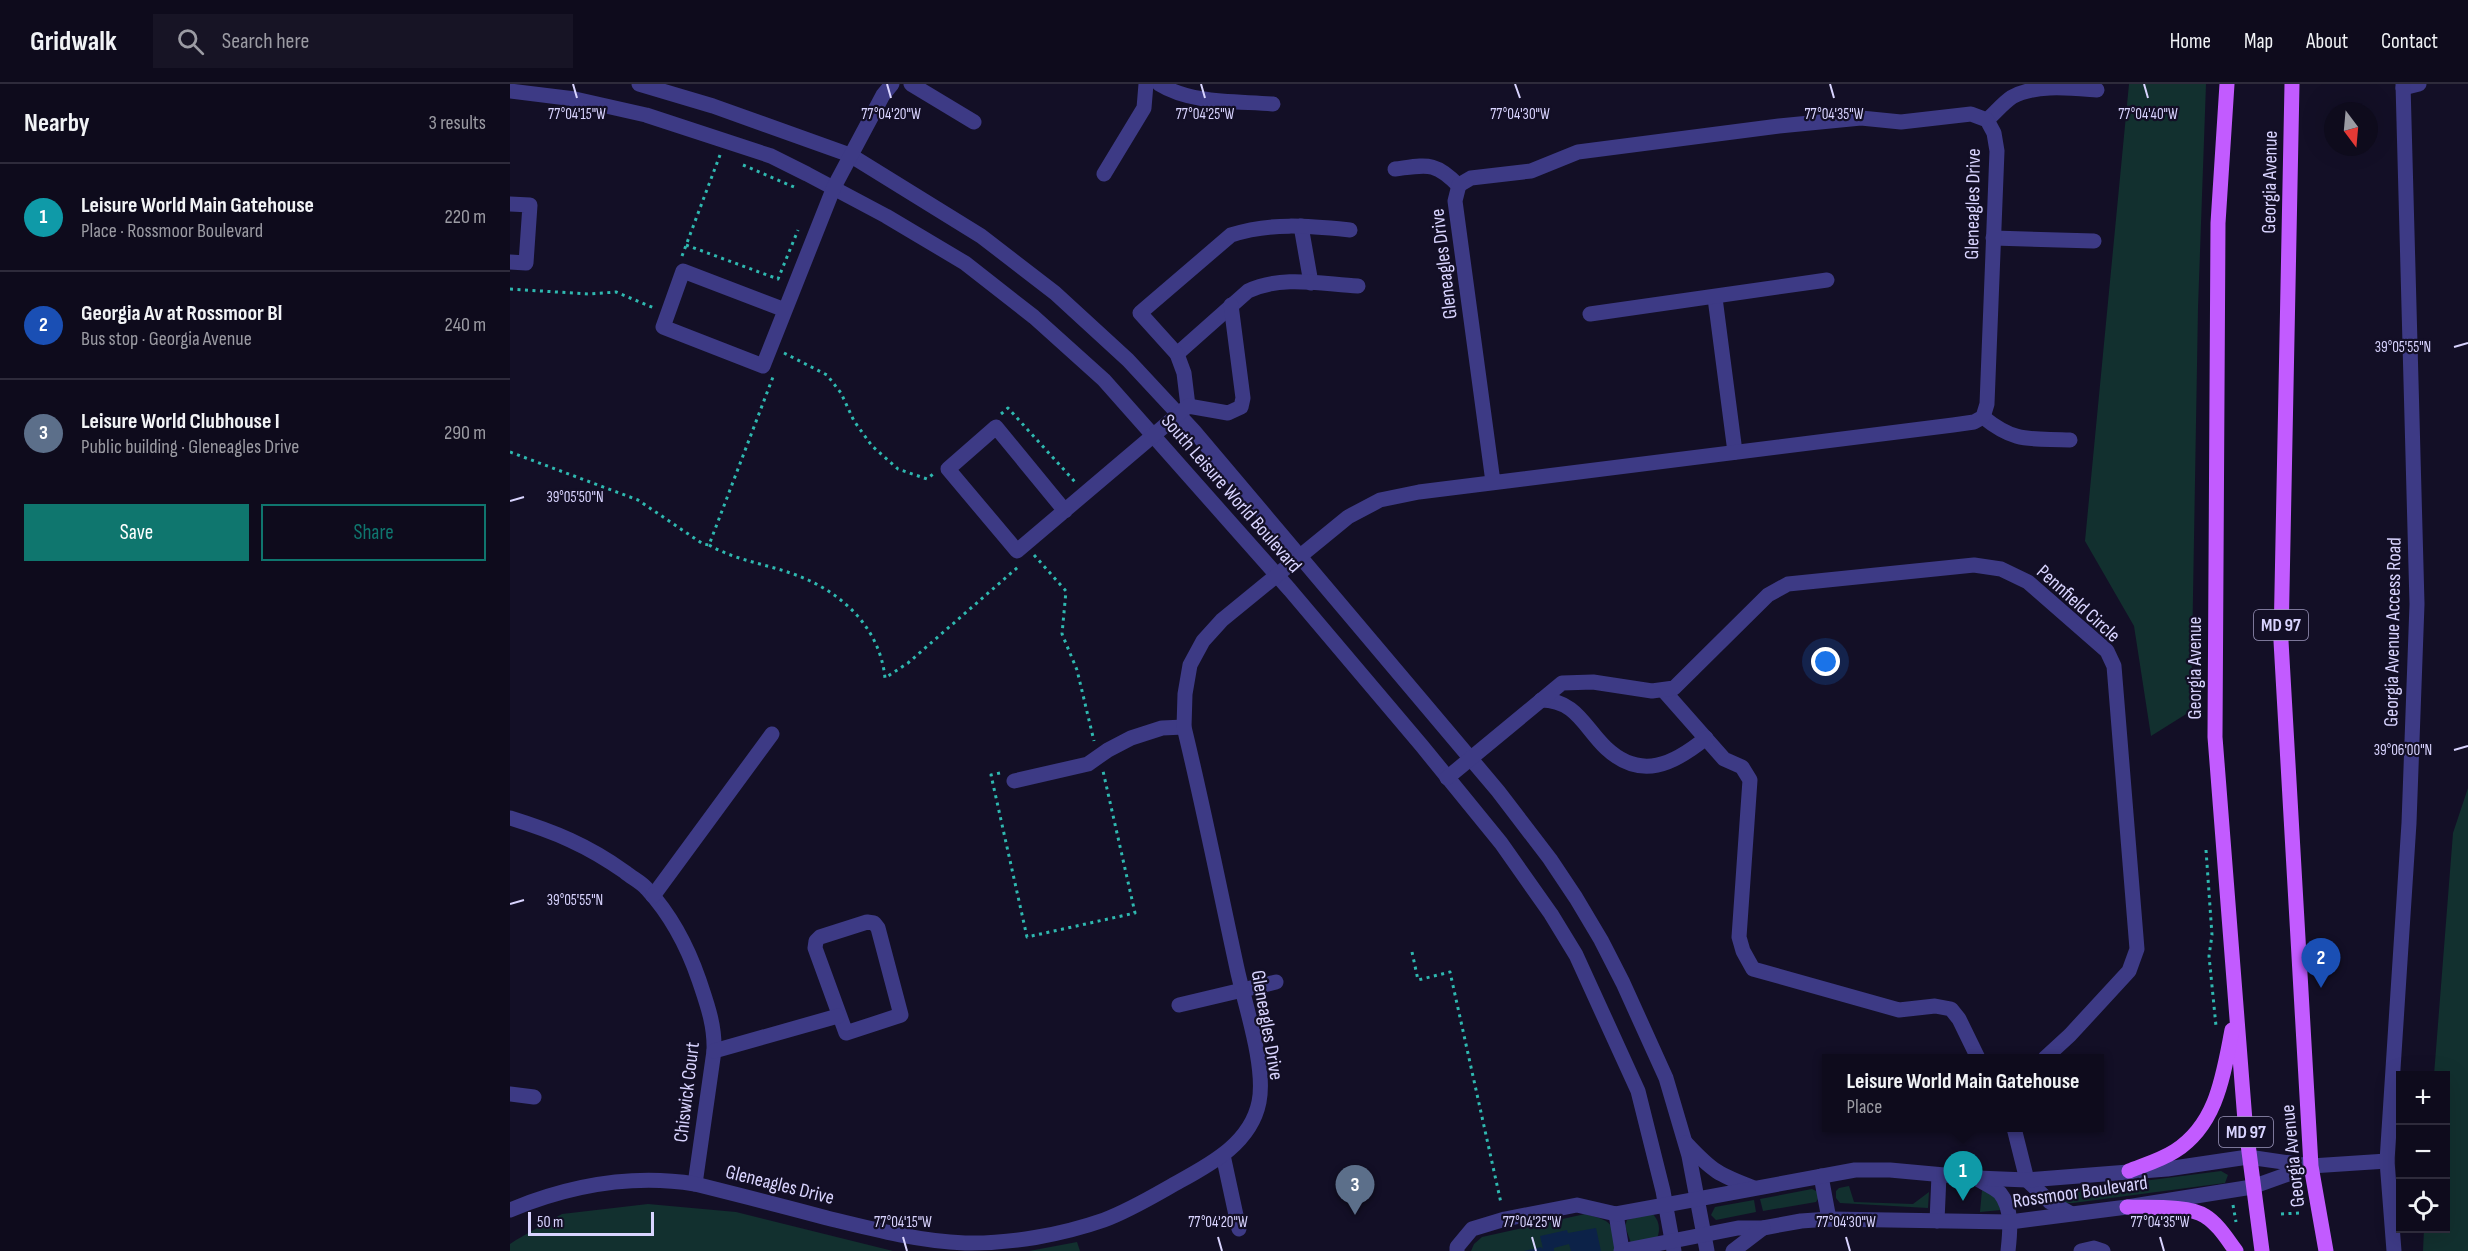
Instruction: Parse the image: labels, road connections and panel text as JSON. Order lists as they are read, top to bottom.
{
  "streets": {
    "main road": ["Georgia Avenue", "MD 97"],
    "street": [
      "Gleneagles Drive",
      "South Leisure World Boulevard",
      "Pennfield Circle",
      "Georgia Avenue Access Road",
      "Chiswick Court",
      "Rossmoor Boulevard"
    ]
  },
  "crossings": [
    ["Georgia Avenue", "Rossmoor Boulevard"],
    ["Gleneagles Drive", "South Leisure World Boulevard"],
    ["Gleneagles Drive", "Chiswick Court"],
    ["South Leisure World Boulevard", "Rossmoor Boulevard"],
    ["Georgia Avenue Access Road", "Rossmoor Boulevard"]
  ],
  "scale_bar": "50 m",
  "north": "bottom",
  "page": {
    "header": "Gridwalk",
    "search": "Search here",
    "nav": [
      "Home",
      "Map",
      "About",
      "Contact"
    ],
    "heading": ["Nearby", "3 results"],
    "list": [
      {
        "mark": "1",
        "name": "Leisure World Main Gatehouse",
        "note": "Place · Rossmoor Boulevard",
        "value": "220 m"
      },
      {
        "mark": "2",
        "name": "Georgia Av at Rossmoor Bl",
        "note": "Bus stop · Georgia Avenue",
        "value": "240 m"
      },
      {
        "mark": "3",
        "name": "Leisure World Clubhouse I",
        "note": "Public building · Gleneagles Drive",
        "value": "290 m"
      }
    ],
    "buttons": ["Save", "Share"],
    "pins": ["2", "1", "3"],
    "popup": ["Leisure World Main Gatehouse", "Place"],
    "map_buttons": ["+", "−"],
    "scale": "50 m"
  },
  "coordinates": [
    "77°04'15\"W",
    "77°04'20\"W",
    "77°04'25\"W",
    "77°04'30\"W",
    "77°04'35\"W",
    "77°04'40\"W",
    "39°05'55\"N",
    "39°05'50\"N",
    "39°06'00\"N"
  ]
}
